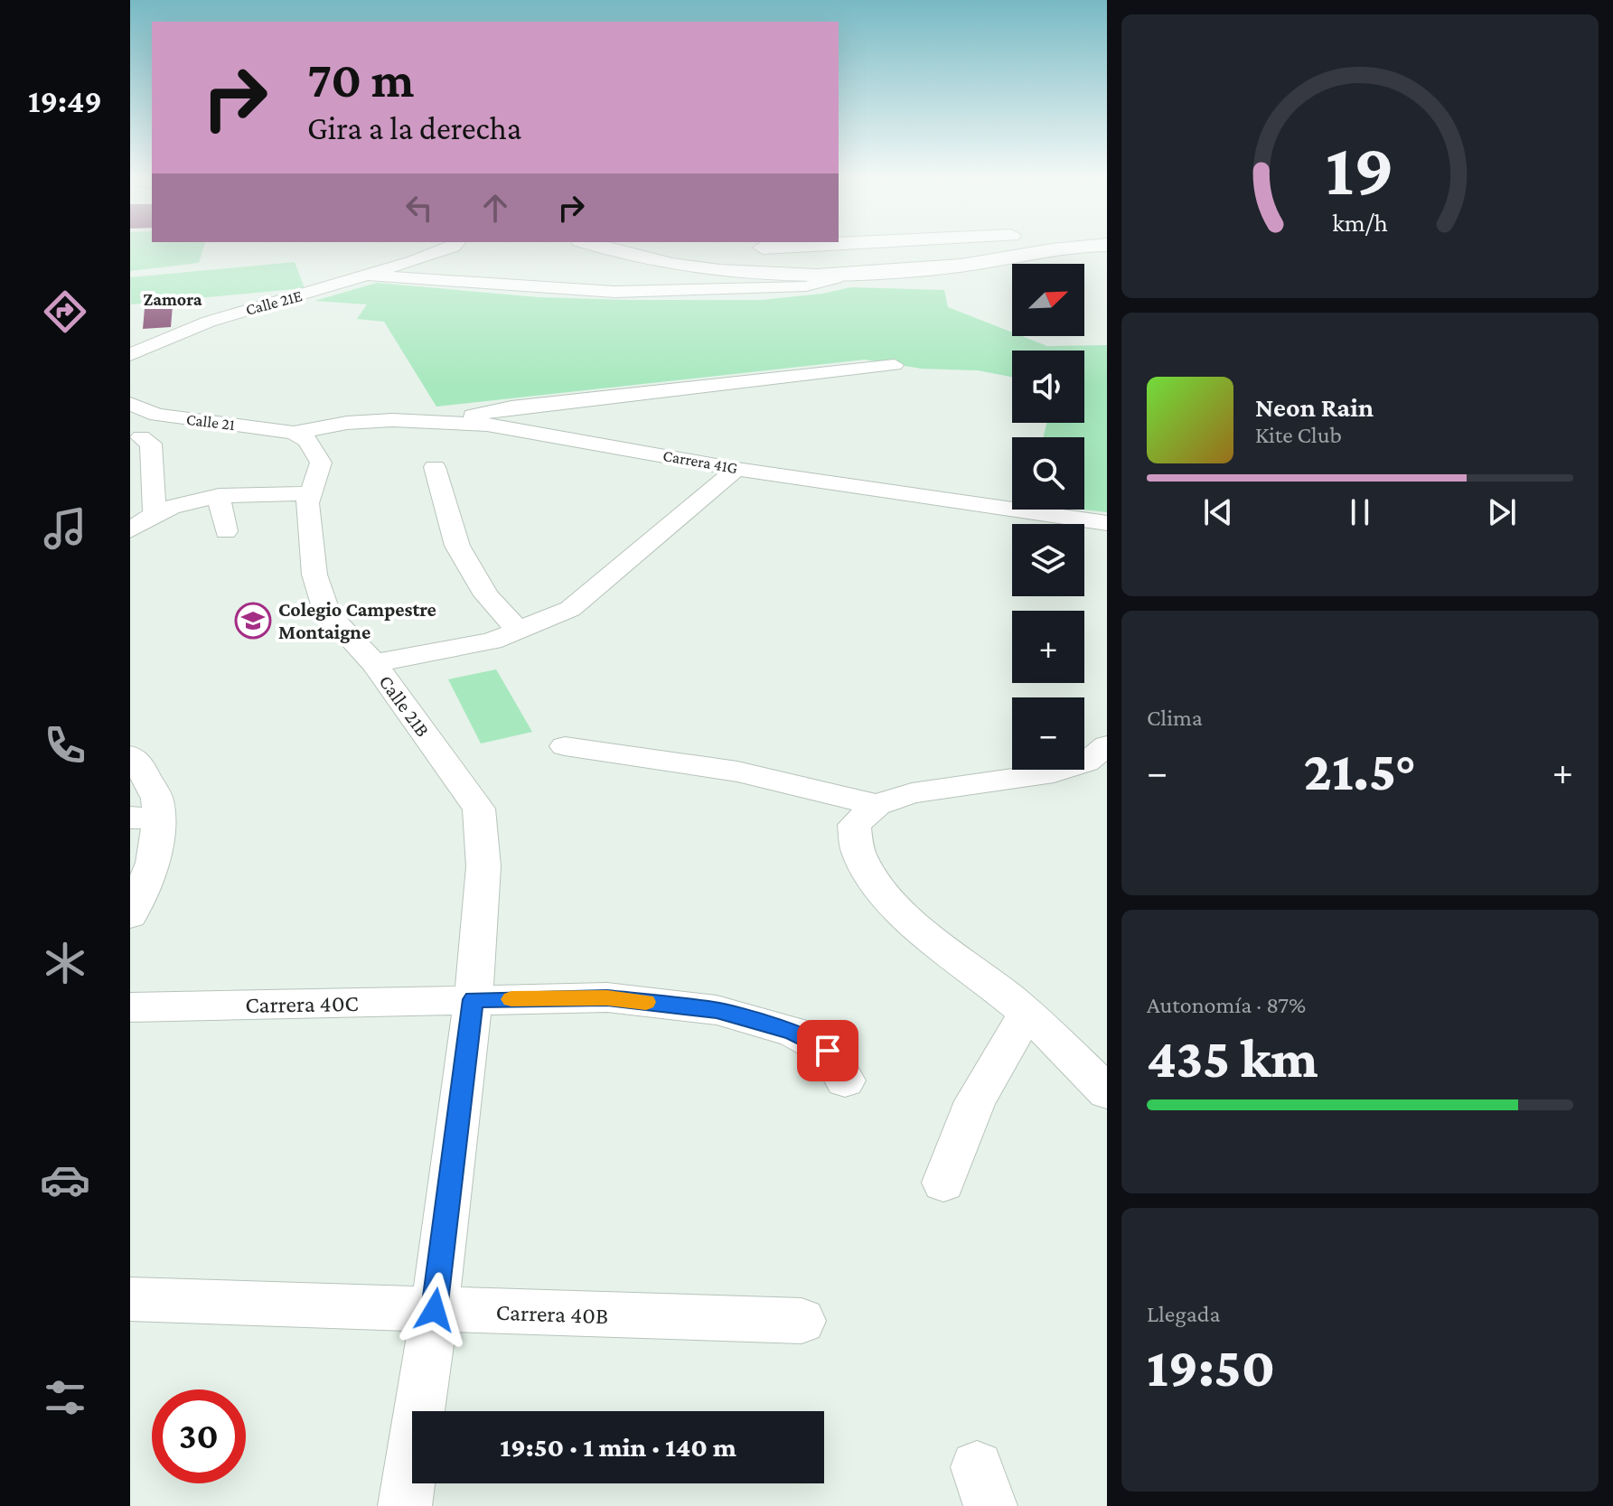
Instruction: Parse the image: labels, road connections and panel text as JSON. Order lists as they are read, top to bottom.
{
  "streets": {
    "street": [
      "Calle 21E",
      "Calle 21",
      "Carrera 41G",
      "Calle 21B",
      "Carrera 40C",
      "Carrera 40B"
    ]
  },
  "crossings": [
    ["Calle 21", "Carrera 41G"],
    ["Calle 21", "Calle 21B"],
    ["Carrera 41G", "Calle 21B"],
    ["Calle 21B", "Carrera 40C"],
    ["Calle 21B", "Carrera 40B"]
  ],
  "districts": ["Zamora"],
  "places": {
    "school or university": ["Colegio Campestre Montaigne"]
  },
  "north": "top right",
  "page": {
    "tabs": "19:49",
    "turn": ["70 m", "Gira a la derecha"],
    "map_buttons": ["+", "−"],
    "song": ["Neon Rain", "Kite Club"],
    "tile": [
      "Clima",
      ["Autonomía · 87%", "435 km"],
      ["Llegada", "19:50"]
    ],
    "heat": ["−", "21.5°", "+"],
    "limit": "30",
    "trip": "19:50 · 1 min · 140 m",
    "gauge": ["19", "km/h"]
  }
}
